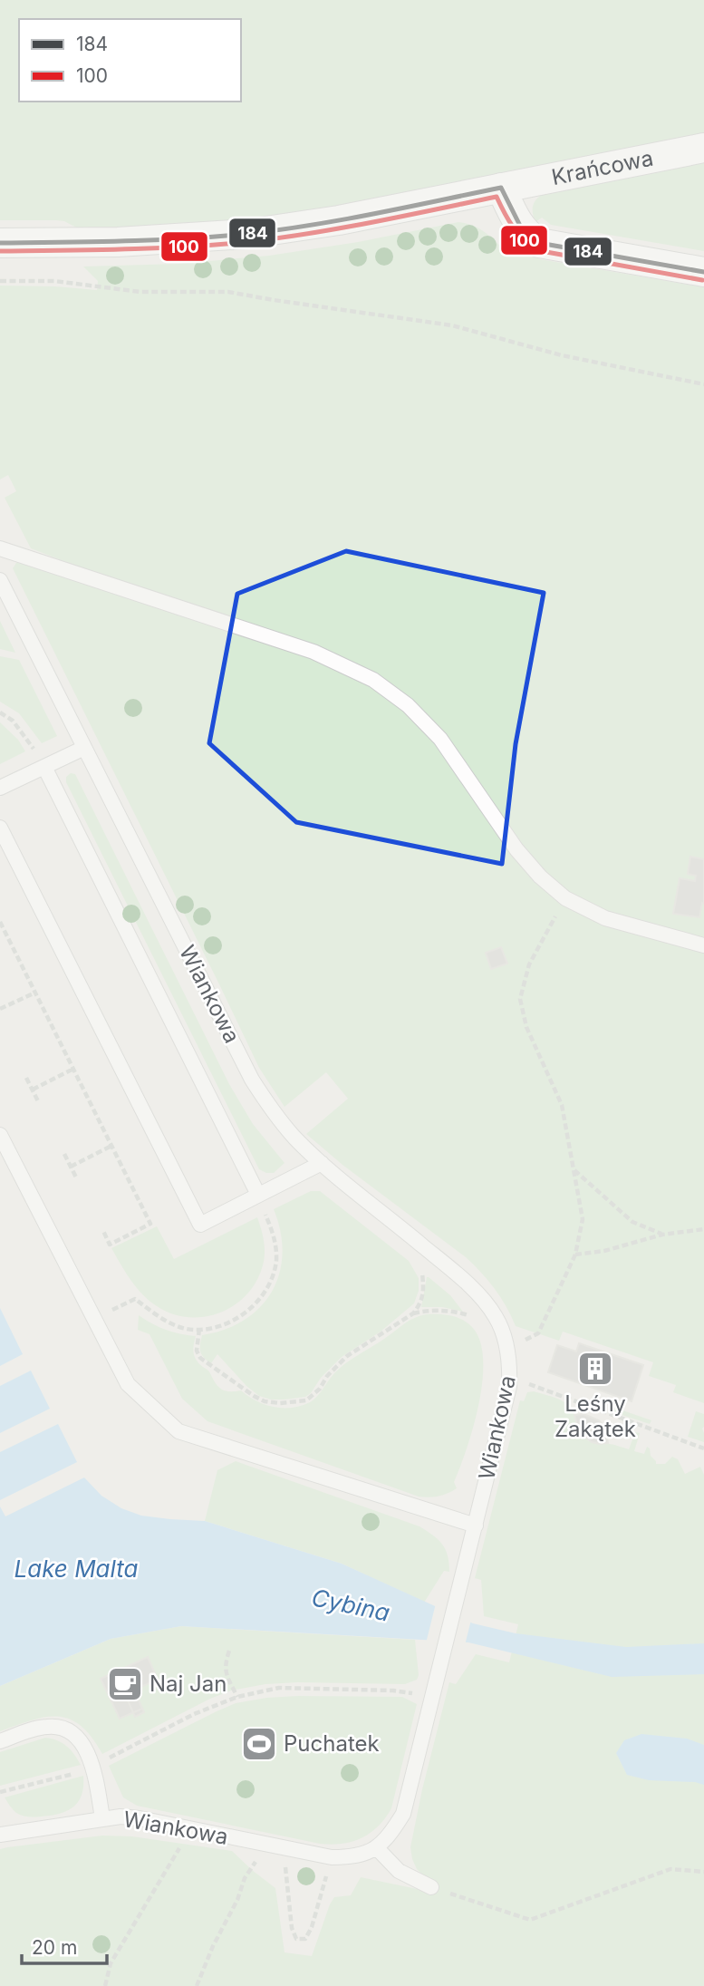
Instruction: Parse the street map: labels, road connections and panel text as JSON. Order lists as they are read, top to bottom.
{
  "streets": {
    "street": ["Krańcowa"],
    "lane": ["Wiankowa"]
  },
  "water": ["Lake Malta", "Cybina"],
  "places": {
    "building": ["Leśny Zakątek"],
    "cafe": ["Naj Jan"],
    "sports": ["Puchatek"]
  },
  "lines": ["transit line 184", "transit line 100"],
  "legend": ["184", "100"],
  "scale_bar": "20 m"
}
